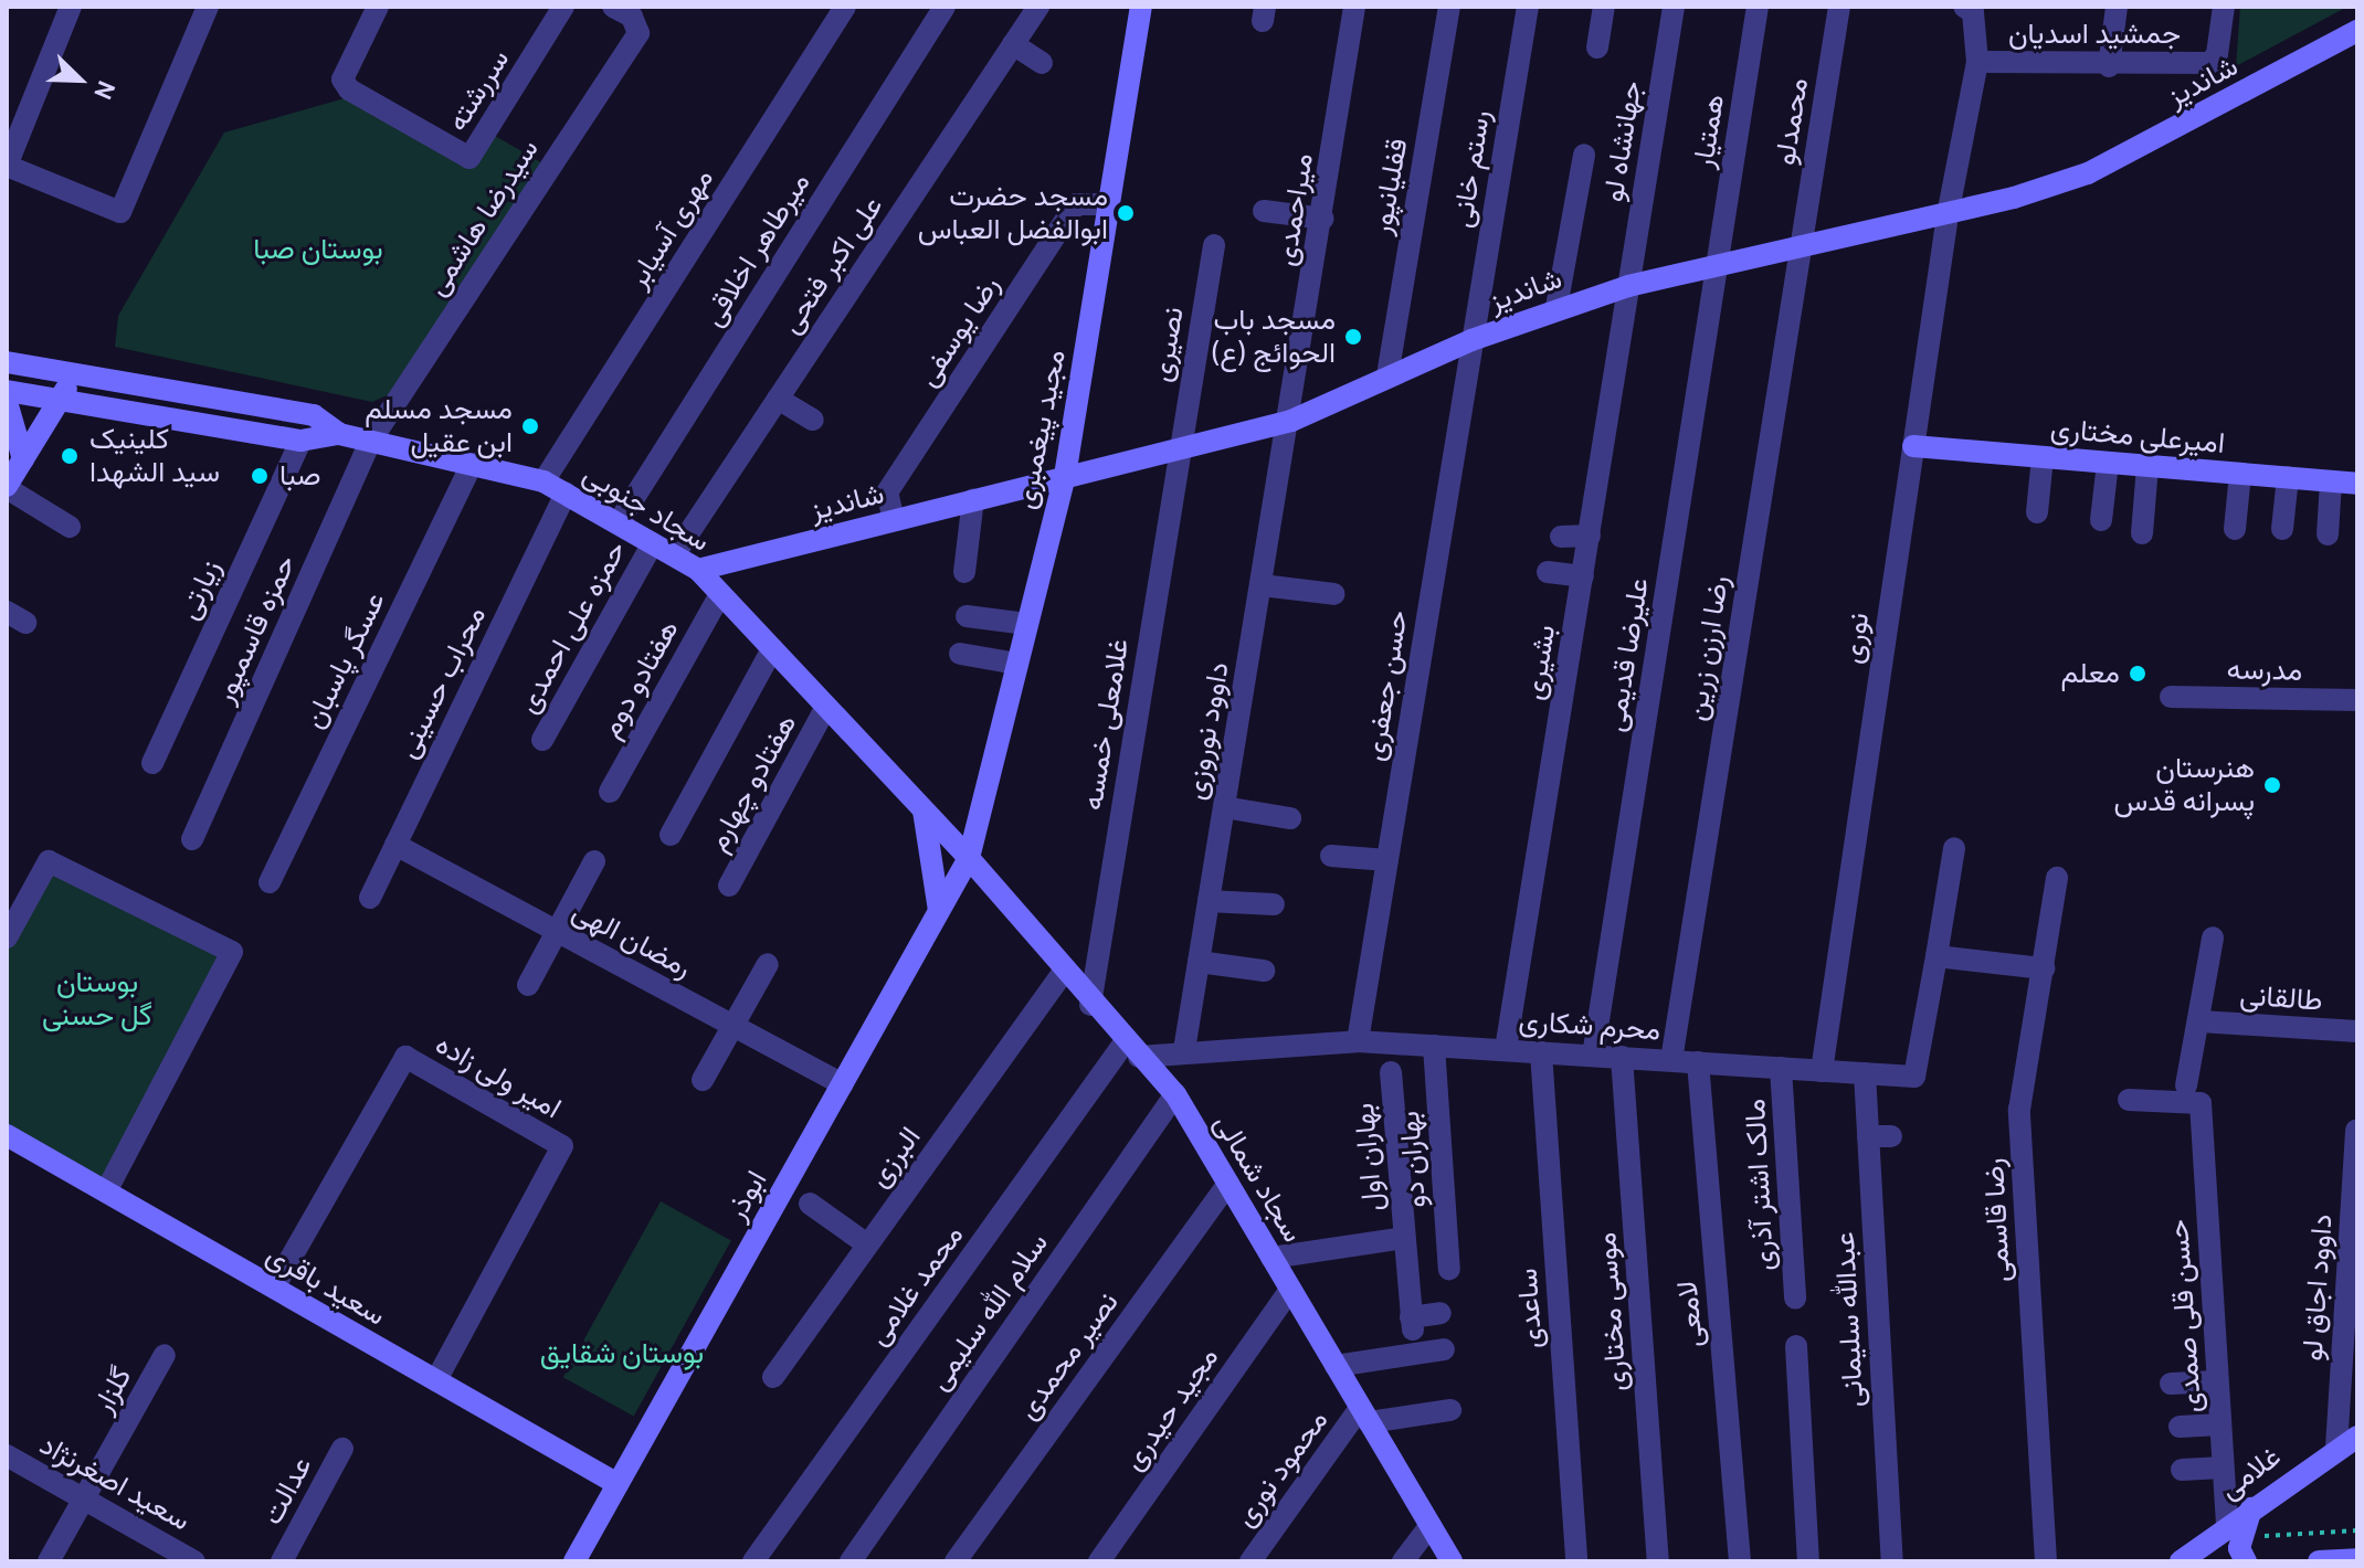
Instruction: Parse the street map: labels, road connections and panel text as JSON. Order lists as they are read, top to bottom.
{
  "streets": {
    "main road": [
      "شاندیز",
      "مجید پیغمبری",
      "امیرعلی مختاری",
      "سجاد جنوبی",
      "سجاد شمالی",
      "ابوذر",
      "سعید باقری",
      "غلامی"
    ],
    "street": [
      "جمشید اسدیان",
      "سررشته",
      "محمدلو",
      "همتیار",
      "جهانشاه لو",
      "رستم خانی",
      "قفلیانپور",
      "میراحمدی",
      "سیدرضا هاشمی",
      "مهری آسیابر",
      "میرطاهر اخلاقی",
      "علی اکبر فتحی",
      "رضا یوسفی",
      "نصیری",
      "زیارتی",
      "حمزه علی احمدی",
      "حمزه قاسمپور",
      "نوری",
      "رضا ارزن زرین",
      "علیرضا قدیمی",
      "عسگر پاسبان",
      "بشیری",
      "مدرسه",
      "هفتادو دوم",
      "محراب حسینی",
      "حسن جعفری",
      "غلامعلی خمسه",
      "داوود نوروزی",
      "هفتادو چهارم",
      "رمضان الهی",
      "طالقانی",
      "محرم شکاری",
      "امیر ولی زاده",
      "البرزی",
      "بهاران اول",
      "بهاران دو",
      "مالک اشتر آذری",
      "رضا قاسمی",
      "محمد غلامی",
      "داوود اجاق لو",
      "ساعدی",
      "سلام الله سلیمی",
      "موسی مختاری",
      "لامعی",
      "حسن قلی صمدی",
      "عبدالله سلیمانی",
      "نصیر محمدی",
      "گلزار",
      "مجید حیدری",
      "محمود نوری",
      "سعید اصغرنژاد",
      "عدالت"
    ]
  },
  "crossings": [
    ["جمشید اسدیان", "نوری"],
    ["شاندیز", "محمدلو"],
    ["شاندیز", "همتیار"],
    ["شاندیز", "جهانشاه لو"],
    ["شاندیز", "رستم خانی"],
    ["شاندیز", "قفلیانپور"],
    ["شاندیز", "میراحمدی"],
    ["شاندیز", "رضا یوسفی"],
    ["شاندیز", "نصیری"],
    ["شاندیز", "مجید پیغمبری"],
    ["شاندیز", "سجاد جنوبی"],
    ["شاندیز", "نوری"],
    ["شاندیز", "رضا ارزن زرین"],
    ["شاندیز", "علیرضا قدیمی"],
    ["شاندیز", "بشیری"],
    ["شاندیز", "حسن جعفری"],
    ["شاندیز", "غلامعلی خمسه"],
    ["شاندیز", "داوود نوروزی"],
    ["محمدلو", "رضا ارزن زرین"],
    ["همتیار", "علیرضا قدیمی"],
    ["جهانشاه لو", "بشیری"],
    ["رستم خانی", "حسن جعفری"],
    ["میراحمدی", "داوود نوروزی"],
    ["سیدرضا هاشمی", "سجاد جنوبی"],
    ["سیدرضا هاشمی", "حمزه قاسمپور"],
    ["مهری آسیابر", "سجاد جنوبی"],
    ["میرطاهر اخلاقی", "سجاد جنوبی"],
    ["علی اکبر فتحی", "سجاد جنوبی"],
    ["رضا یوسفی", "مجید پیغمبری"],
    ["نصیری", "غلامعلی خمسه"],
    ["مجید پیغمبری", "سجاد جنوبی"],
    ["مجید پیغمبری", "سجاد شمالی"],
    ["مجید پیغمبری", "ابوذر"],
    ["امیرعلی مختاری", "نوری"],
    ["سجاد جنوبی", "حمزه علی احمدی"],
    ["سجاد جنوبی", "حمزه قاسمپور"],
    ["سجاد جنوبی", "عسگر پاسبان"],
    ["سجاد جنوبی", "هفتادو دوم"],
    ["سجاد جنوبی", "محراب حسینی"],
    ["سجاد جنوبی", "هفتادو چهارم"],
    ["سجاد جنوبی", "سجاد شمالی"],
    ["سجاد جنوبی", "ابوذر"],
    ["نوری", "محرم شکاری"],
    ["رضا ارزن زرین", "محرم شکاری"],
    ["علیرضا قدیمی", "محرم شکاری"],
    ["بشیری", "محرم شکاری"],
    ["محراب حسینی", "رمضان الهی"],
    ["حسن جعفری", "محرم شکاری"],
    ["غلامعلی خمسه", "سجاد شمالی"],
    ["داوود نوروزی", "محرم شکاری"],
    ["رمضان الهی", "ابوذر"],
    ["طالقانی", "حسن قلی صمدی"],
    ["محرم شکاری", "بهاران دو"],
    ["محرم شکاری", "سجاد شمالی"],
    ["محرم شکاری", "مالک اشتر آذری"],
    ["محرم شکاری", "محمد غلامی"],
    ["محرم شکاری", "ساعدی"],
    ["محرم شکاری", "موسی مختاری"],
    ["محرم شکاری", "لامعی"],
    ["محرم شکاری", "عبدالله سلیمانی"],
    ["امیر ولی زاده", "سعید باقری"],
    ["البرزی", "سجاد شمالی"],
    ["سجاد شمالی", "ابوذر"],
    ["سجاد شمالی", "محمد غلامی"],
    ["سجاد شمالی", "سلام الله سلیمی"],
    ["سجاد شمالی", "نصیر محمدی"],
    ["سجاد شمالی", "مجید حیدری"],
    ["سجاد شمالی", "محمود نوری"],
    ["ابوذر", "سعید باقری"],
    ["داوود اجاق لو", "غلامی"],
    ["حسن قلی صمدی", "غلامی"],
    ["گلزار", "سعید اصغرنژاد"]
  ],
  "parks": ["بوستان صبا", "بوستان گل حسنی", "بوستان شقایق"],
  "places": [
    "مسجد حضرت ابوالفضل العباس",
    "مسجد باب الحوائج (ع)",
    "مسجد مسلم ابن عقیل",
    "کلینیک سید الشهدا",
    "صبا",
    "معلم",
    "هنرستان پسرانه قدس"
  ],
  "north": "bottom right"
}
